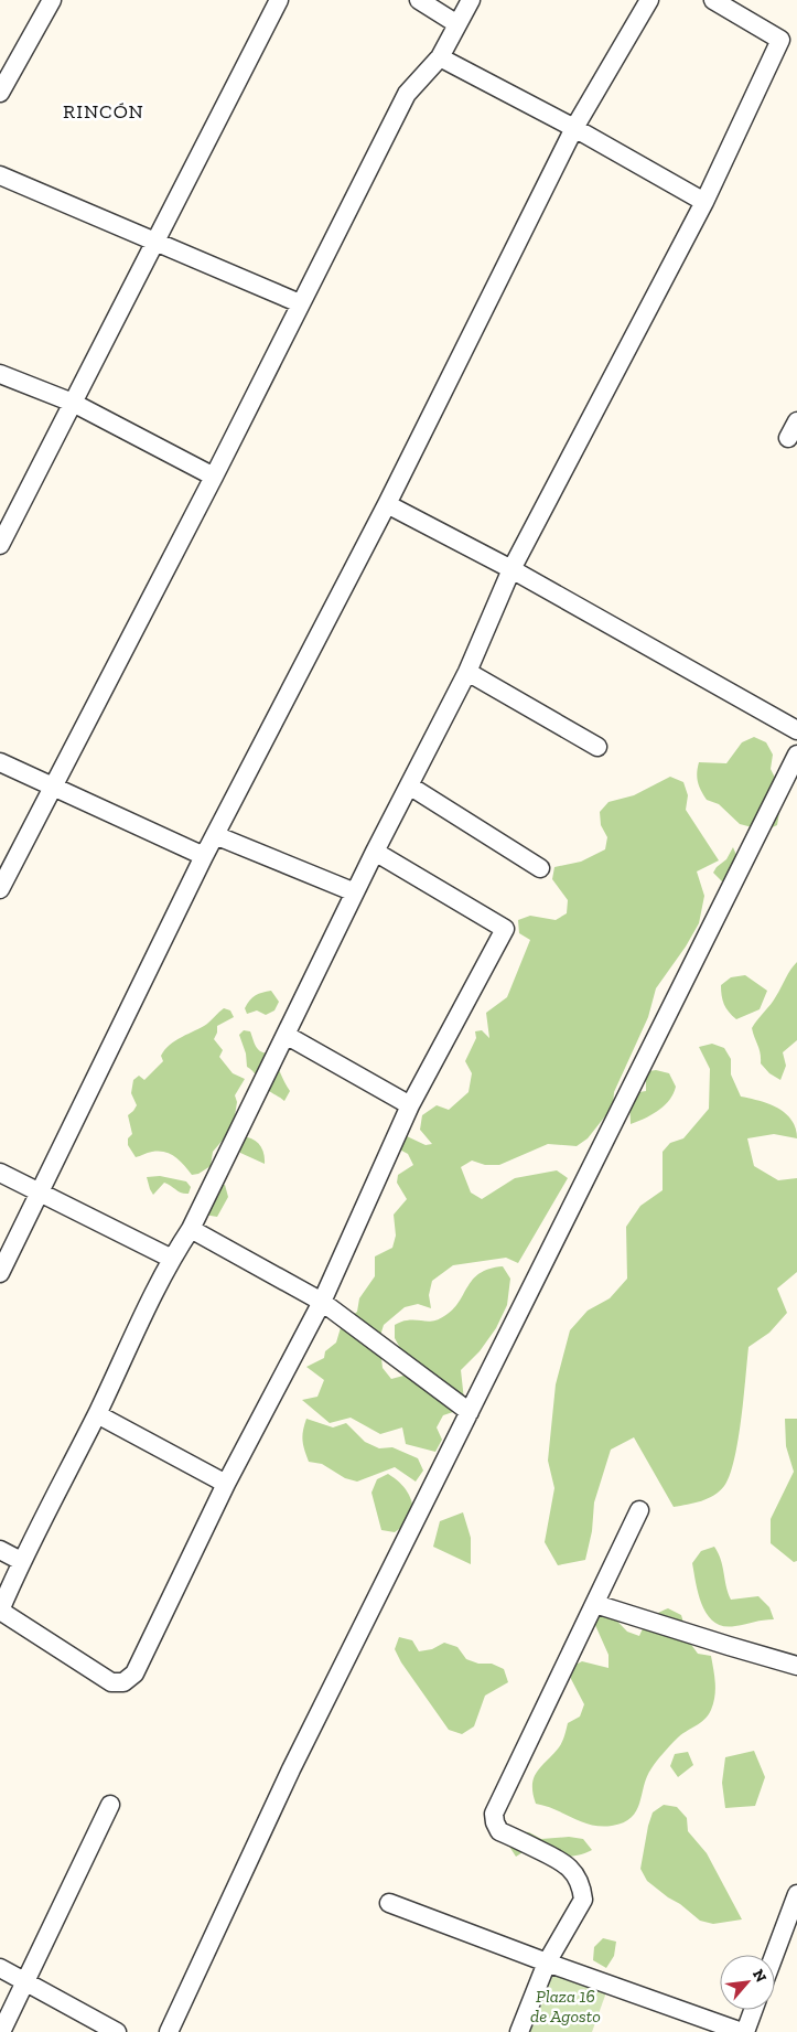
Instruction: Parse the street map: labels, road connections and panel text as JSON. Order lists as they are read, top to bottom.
{
  "districts": ["RINCÓN"],
  "parks": ["Plaza 16 de Agosto"],
  "north": "top right"
}
